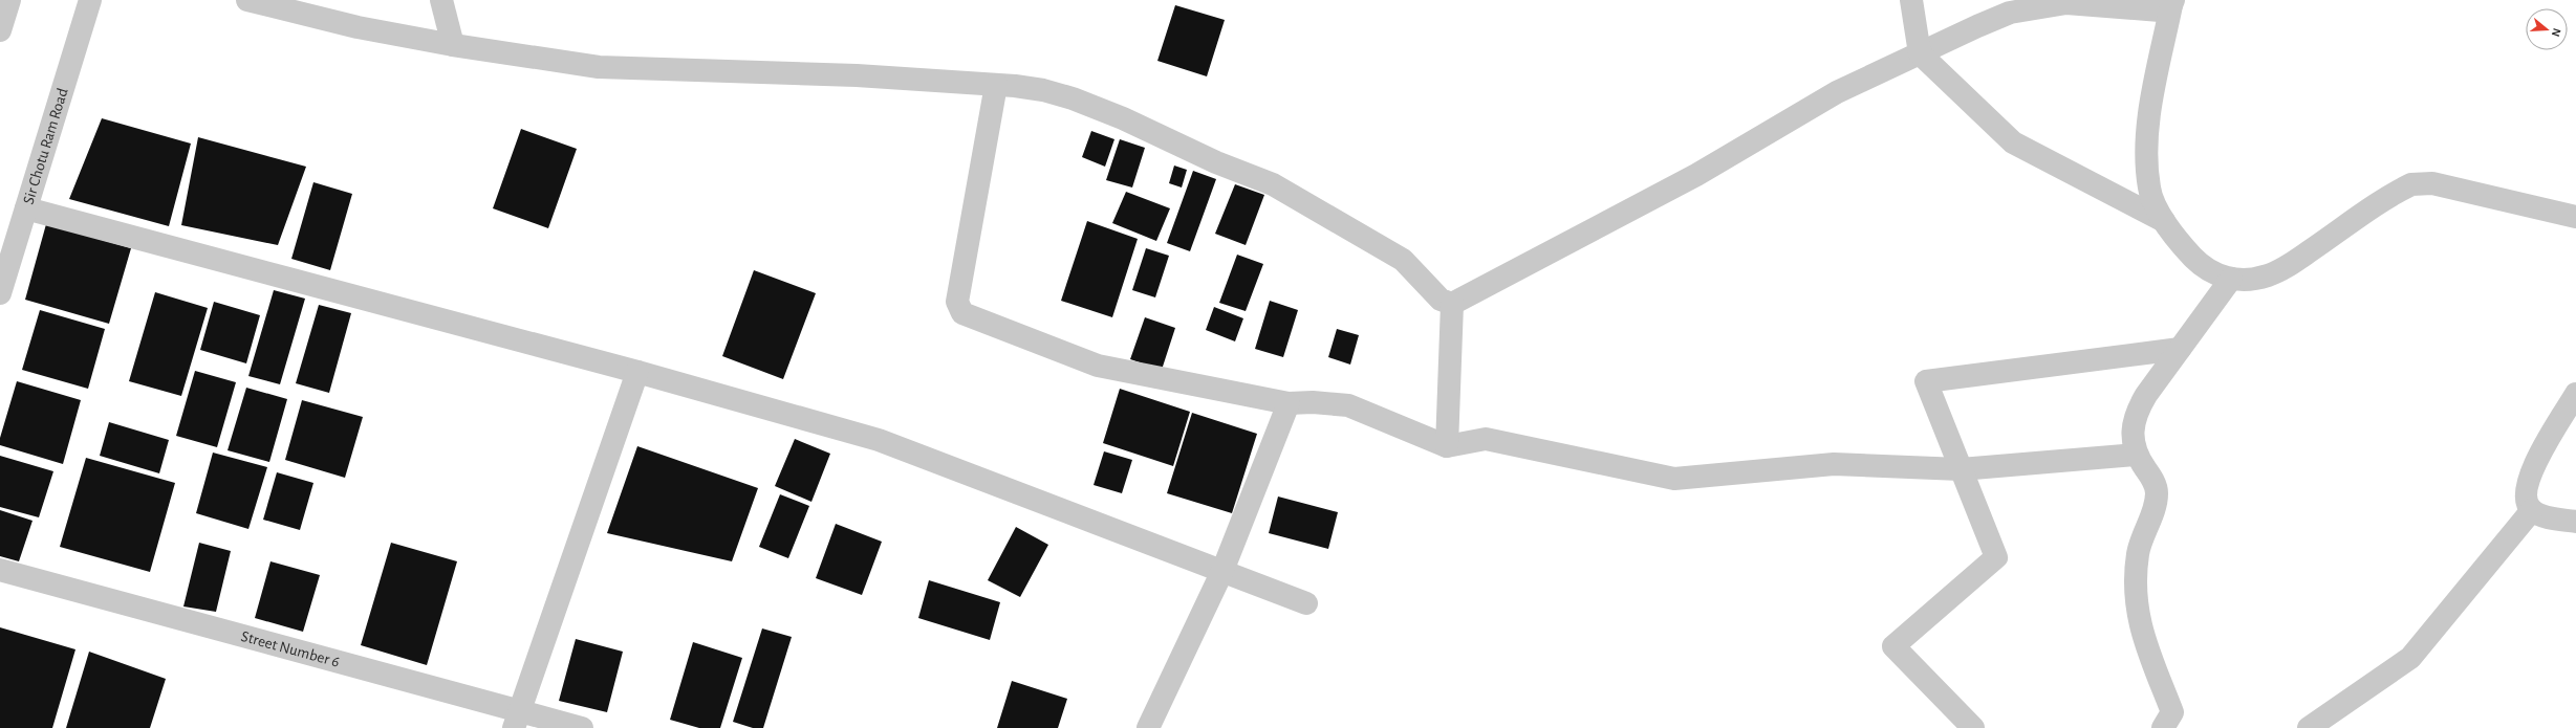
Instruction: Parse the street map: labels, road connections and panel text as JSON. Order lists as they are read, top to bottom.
{
  "streets": {
    "street": ["Sir Chotu Ram Road", "Street Number 6"]
  },
  "north": "right"
}
